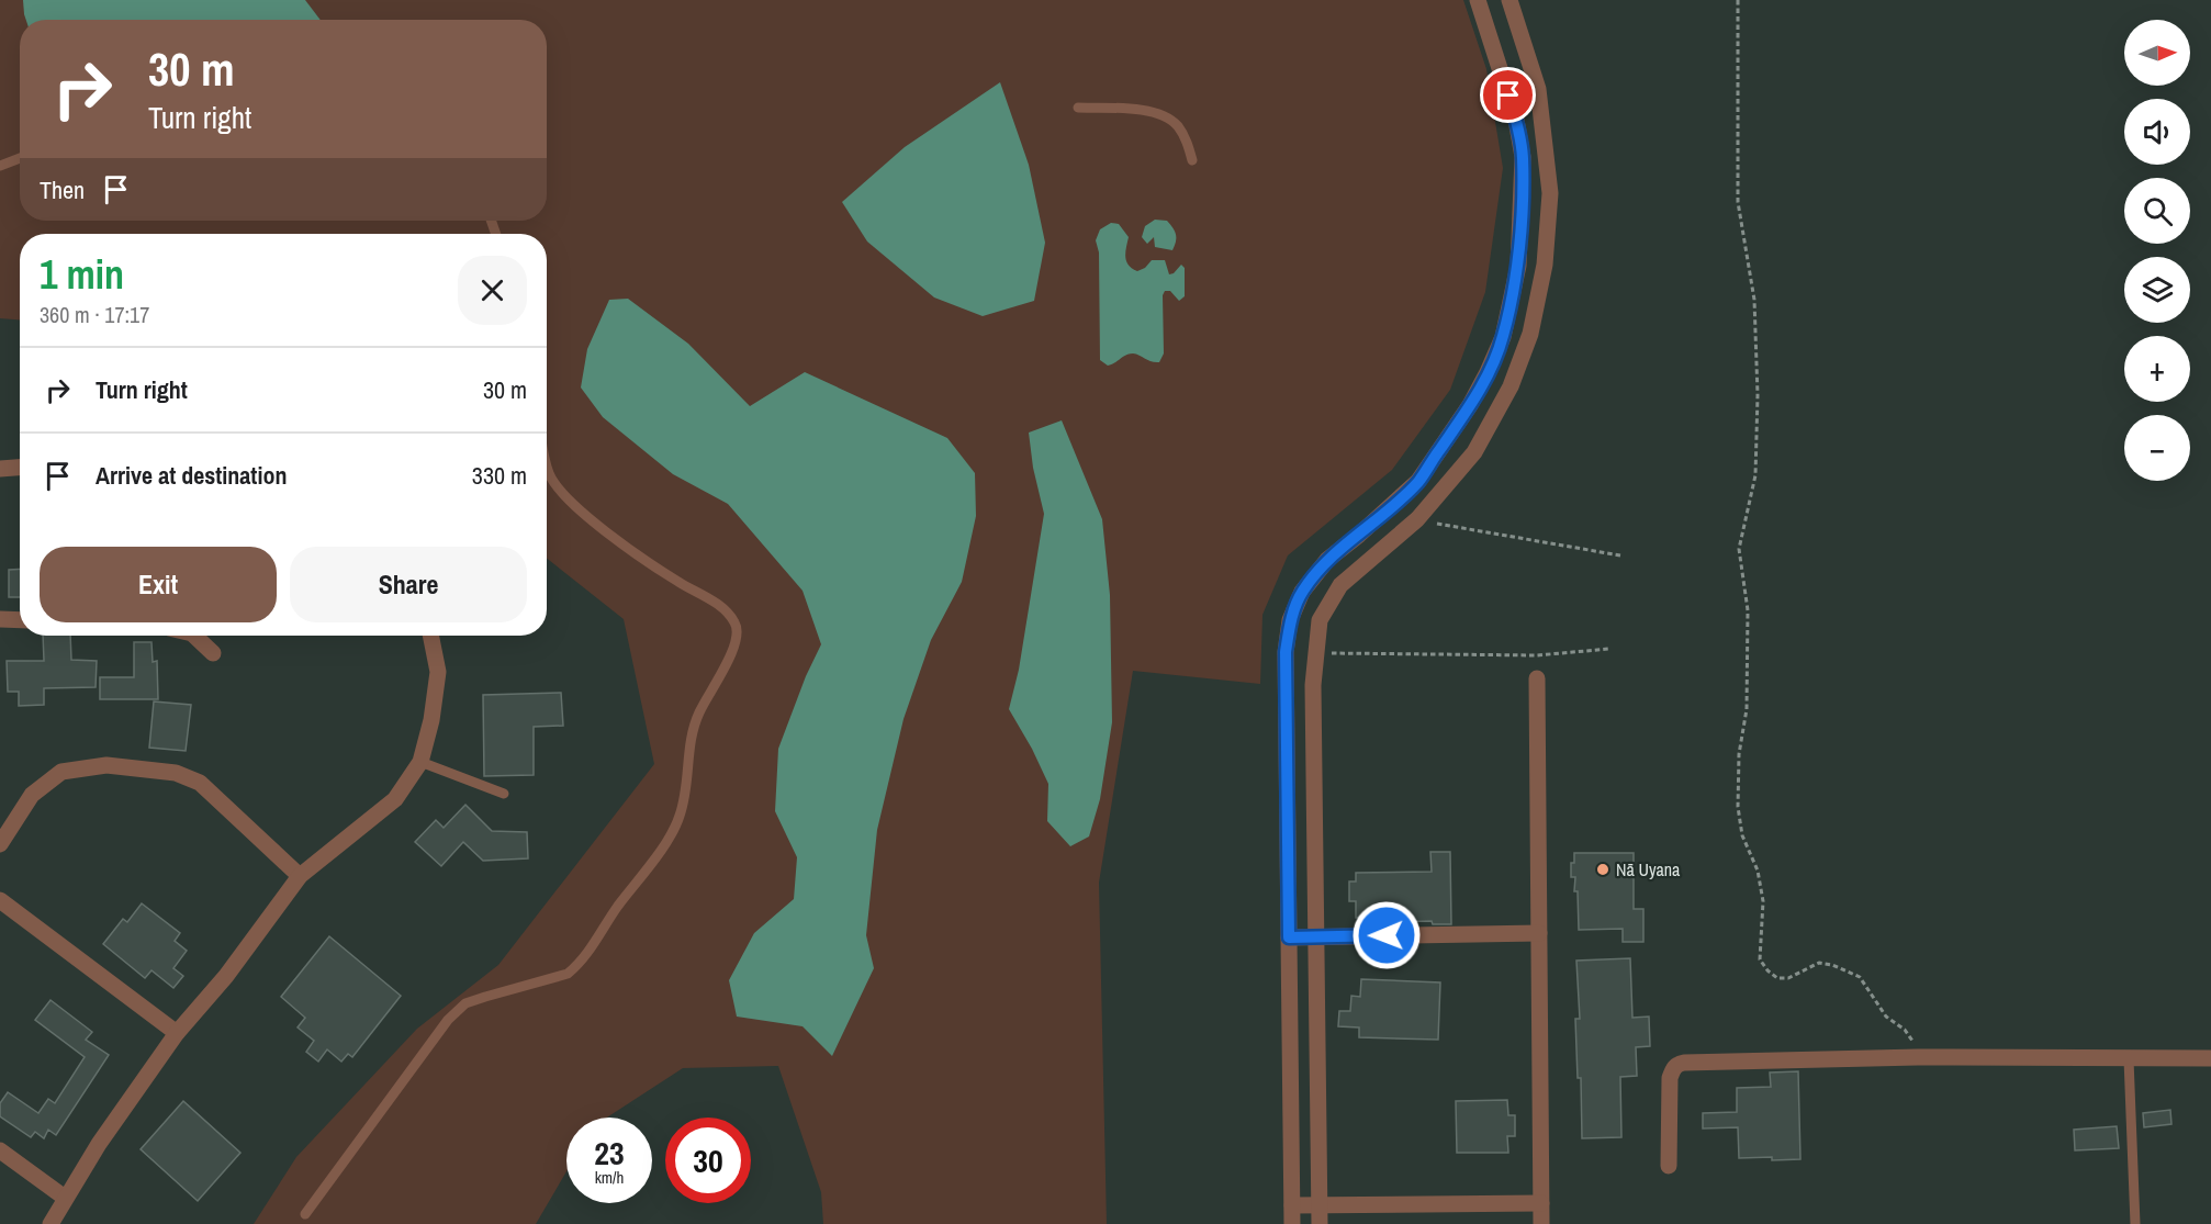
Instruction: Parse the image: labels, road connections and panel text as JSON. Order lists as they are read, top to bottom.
{
  "places": ["Nā Uyana"],
  "north": "right",
  "page": {
    "map_buttons": ["+", "−"],
    "turn": ["30 m", "Turn right"],
    "then": "Then",
    "heading": ["1 min", "360 m · 17:17"],
    "list": [
      {
        "name": "Turn right",
        "value": "30 m"
      },
      {
        "name": "Arrive at destination",
        "value": "330 m"
      }
    ],
    "buttons": ["Exit", "Share"],
    "speed": "23 km/h",
    "limit": "30"
  }
}
